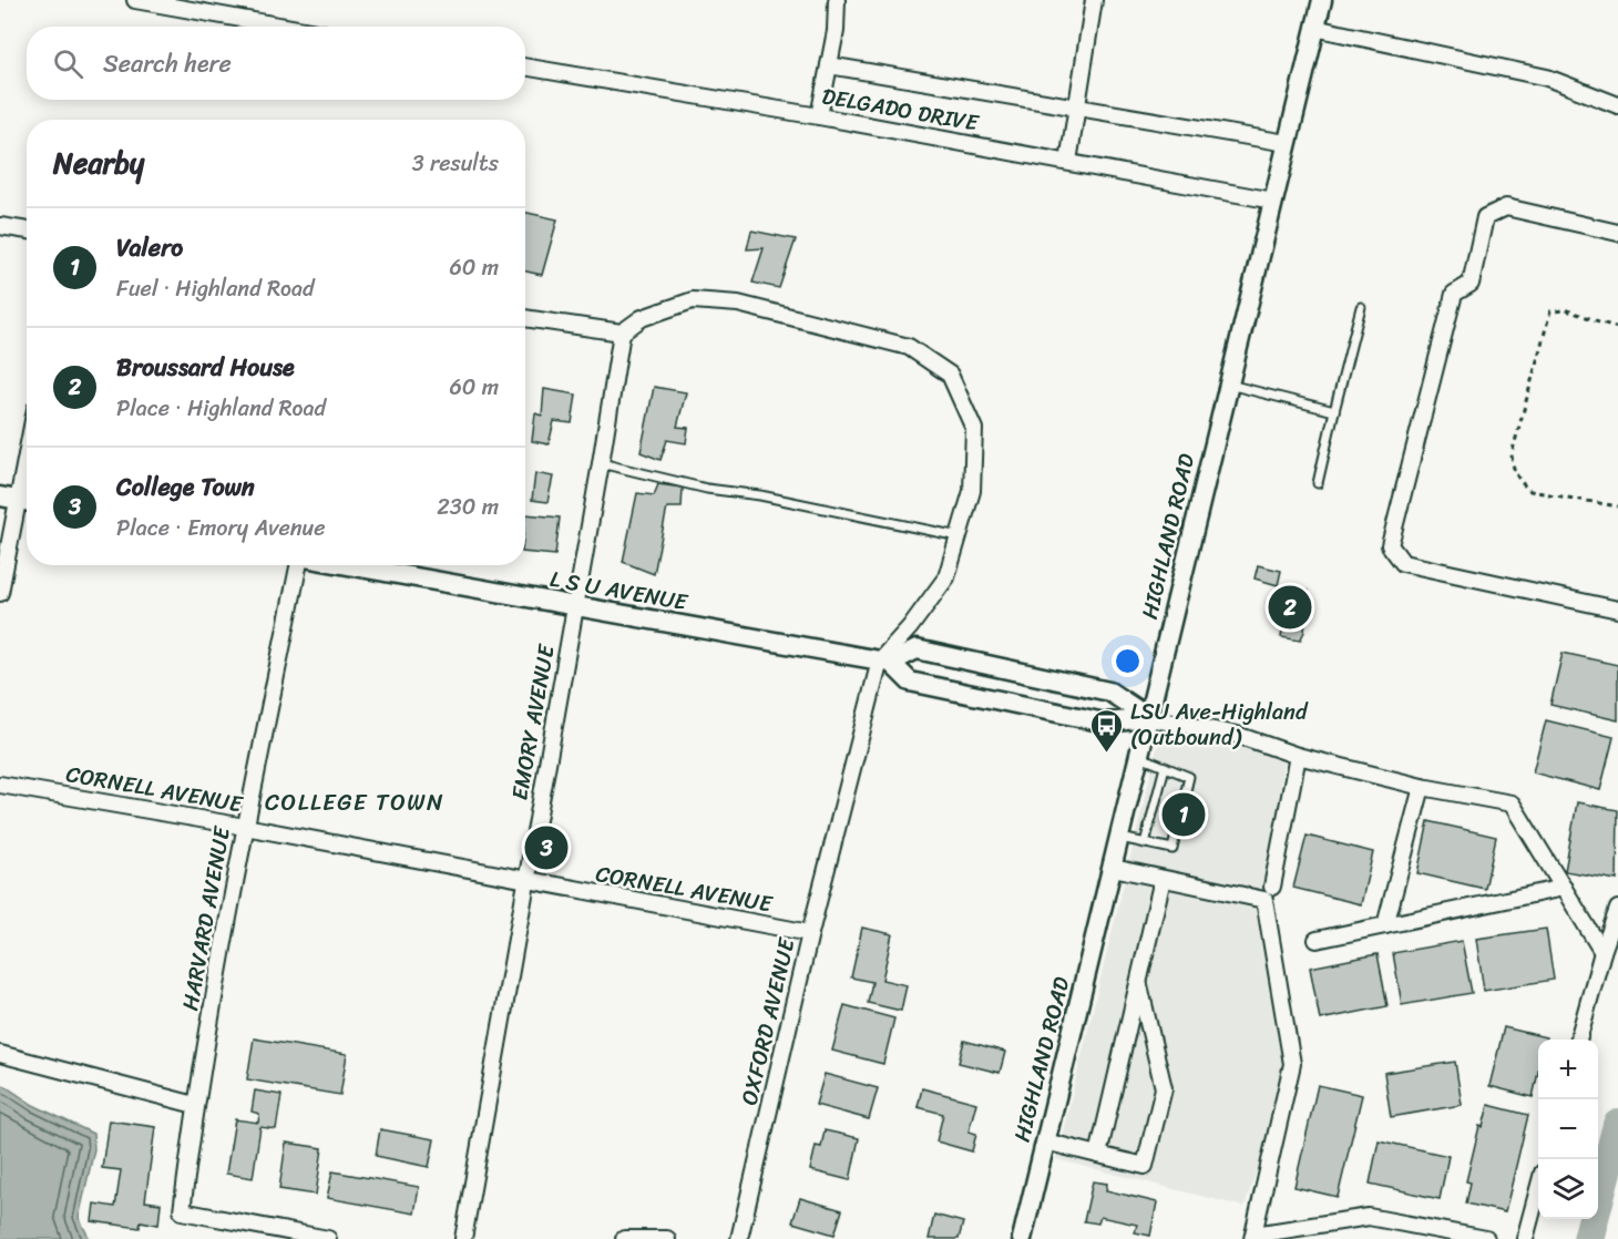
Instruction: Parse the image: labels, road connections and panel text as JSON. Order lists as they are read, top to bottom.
{
  "streets": {
    "street": [
      "DELGADO DRIVE",
      "HIGHLAND ROAD",
      "L S U AVENUE",
      "EMORY AVENUE",
      "CORNELL AVENUE",
      "HARVARD AVENUE",
      "OXFORD AVENUE"
    ]
  },
  "crossings": [
    ["DELGADO DRIVE", "HIGHLAND ROAD"],
    ["HIGHLAND ROAD", "L S U AVENUE"],
    ["L S U AVENUE", "EMORY AVENUE"],
    ["L S U AVENUE", "OXFORD AVENUE"],
    ["EMORY AVENUE", "CORNELL AVENUE"],
    ["CORNELL AVENUE", "HARVARD AVENUE"],
    ["CORNELL AVENUE", "OXFORD AVENUE"]
  ],
  "districts": ["COLLEGE TOWN"],
  "places": {
    "bus stop": ["LSU Ave-Highland (Outbound)"]
  },
  "page": {
    "search": "Search here",
    "heading": ["Nearby", "3 results"],
    "list": [
      {
        "mark": "1",
        "name": "Valero",
        "note": "Fuel · Highland Road",
        "value": "60 m"
      },
      {
        "mark": "2",
        "name": "Broussard House",
        "note": "Place · Highland Road",
        "value": "60 m"
      },
      {
        "mark": "3",
        "name": "College Town",
        "note": "Place · Emory Avenue",
        "value": "230 m"
      }
    ],
    "pins": ["2", "1", "3"],
    "map_buttons": ["+", "−"]
  }
}
